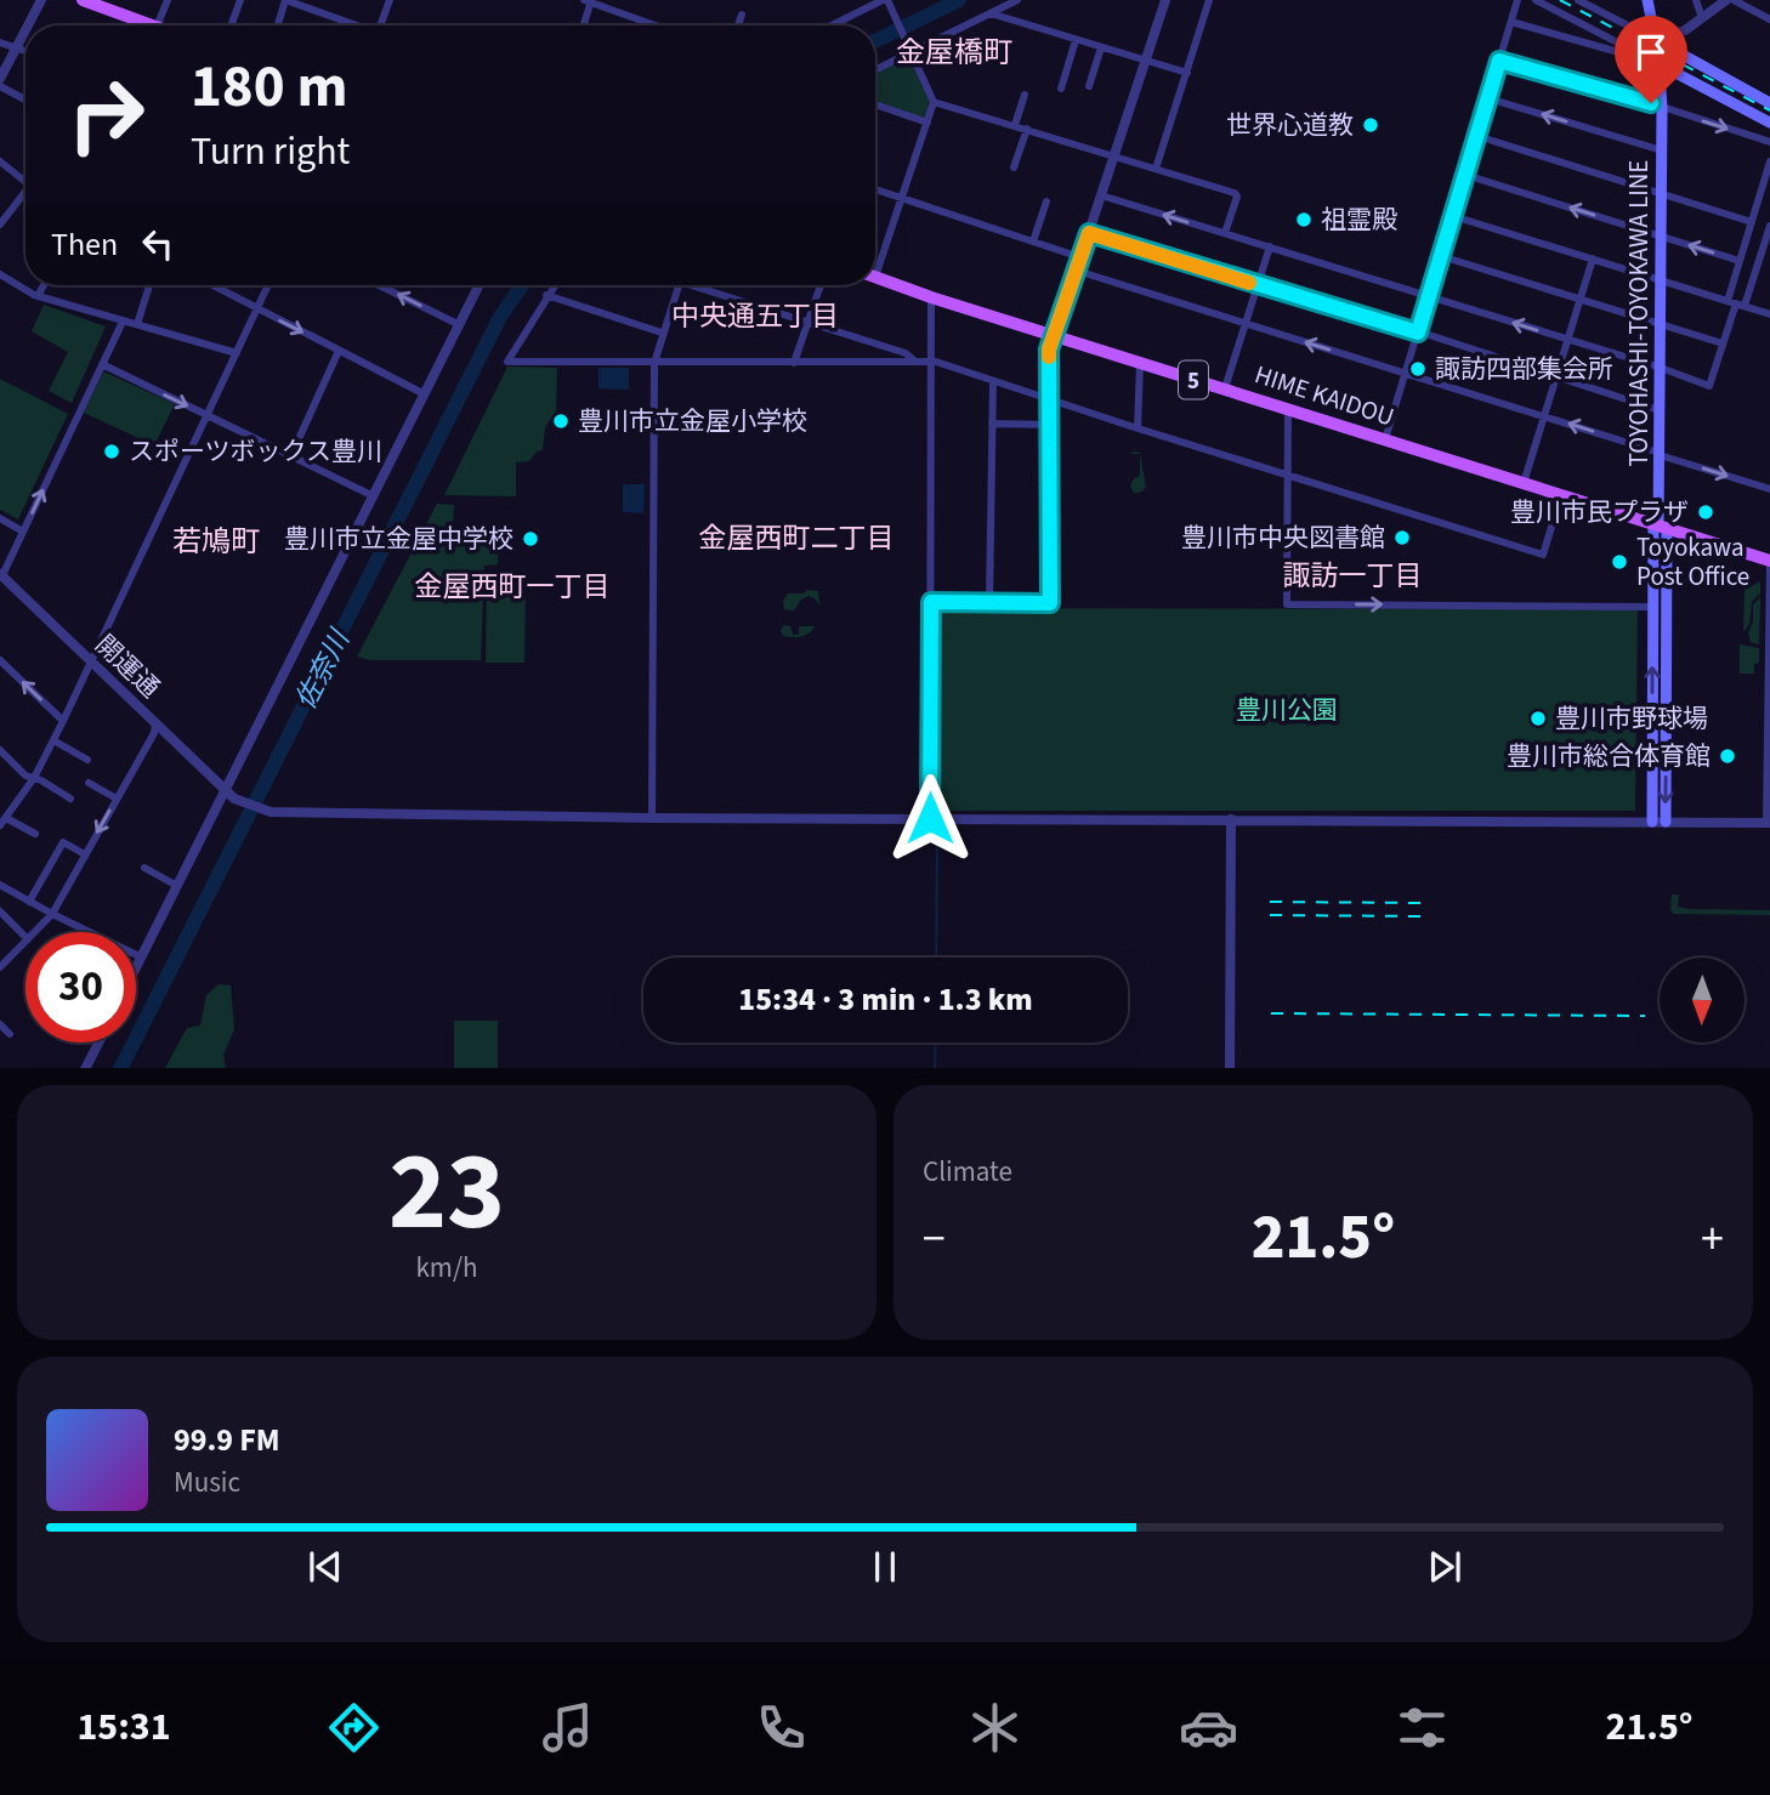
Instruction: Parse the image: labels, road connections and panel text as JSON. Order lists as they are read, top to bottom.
{
  "streets": {
    "main road": ["TOYOHASHI-TOYOKAWA LINE", "5", "HIME KAIDOU"],
    "street": ["開運通"]
  },
  "crossings": [
    ["TOYOHASHI-TOYOKAWA LINE", "HIME KAIDOU"]
  ],
  "districts": [
    "金屋橋町",
    "中央通五丁目",
    "金屋西町二丁目",
    "若鳩町",
    "諏訪一丁目",
    "金屋西町一丁目"
  ],
  "water": ["佐奈川"],
  "parks": ["豊川公園"],
  "places": [
    "世界心道教",
    "祖霊殿",
    "諏訪四部集会所",
    "豊川市立金屋小学校",
    "スポーツボックス豊川",
    "豊川市民プラザ",
    "豊川市中央図書館",
    "豊川市立金屋中学校",
    "Toyokawa Post Office",
    "豊川市野球場",
    "豊川市総合体育館"
  ],
  "north": "bottom",
  "page": {
    "turn": ["180 m", "Turn right"],
    "then": "Then",
    "limit": "30",
    "trip": "15:34 · 3 min · 1.3 km",
    "tile": [
      ["23", "km/h"],
      "Climate"
    ],
    "heat": ["−", "21.5°", "+"],
    "song": ["99.9 FM", "Music"],
    "tabs": ["15:31", "21.5°"]
  }
}
